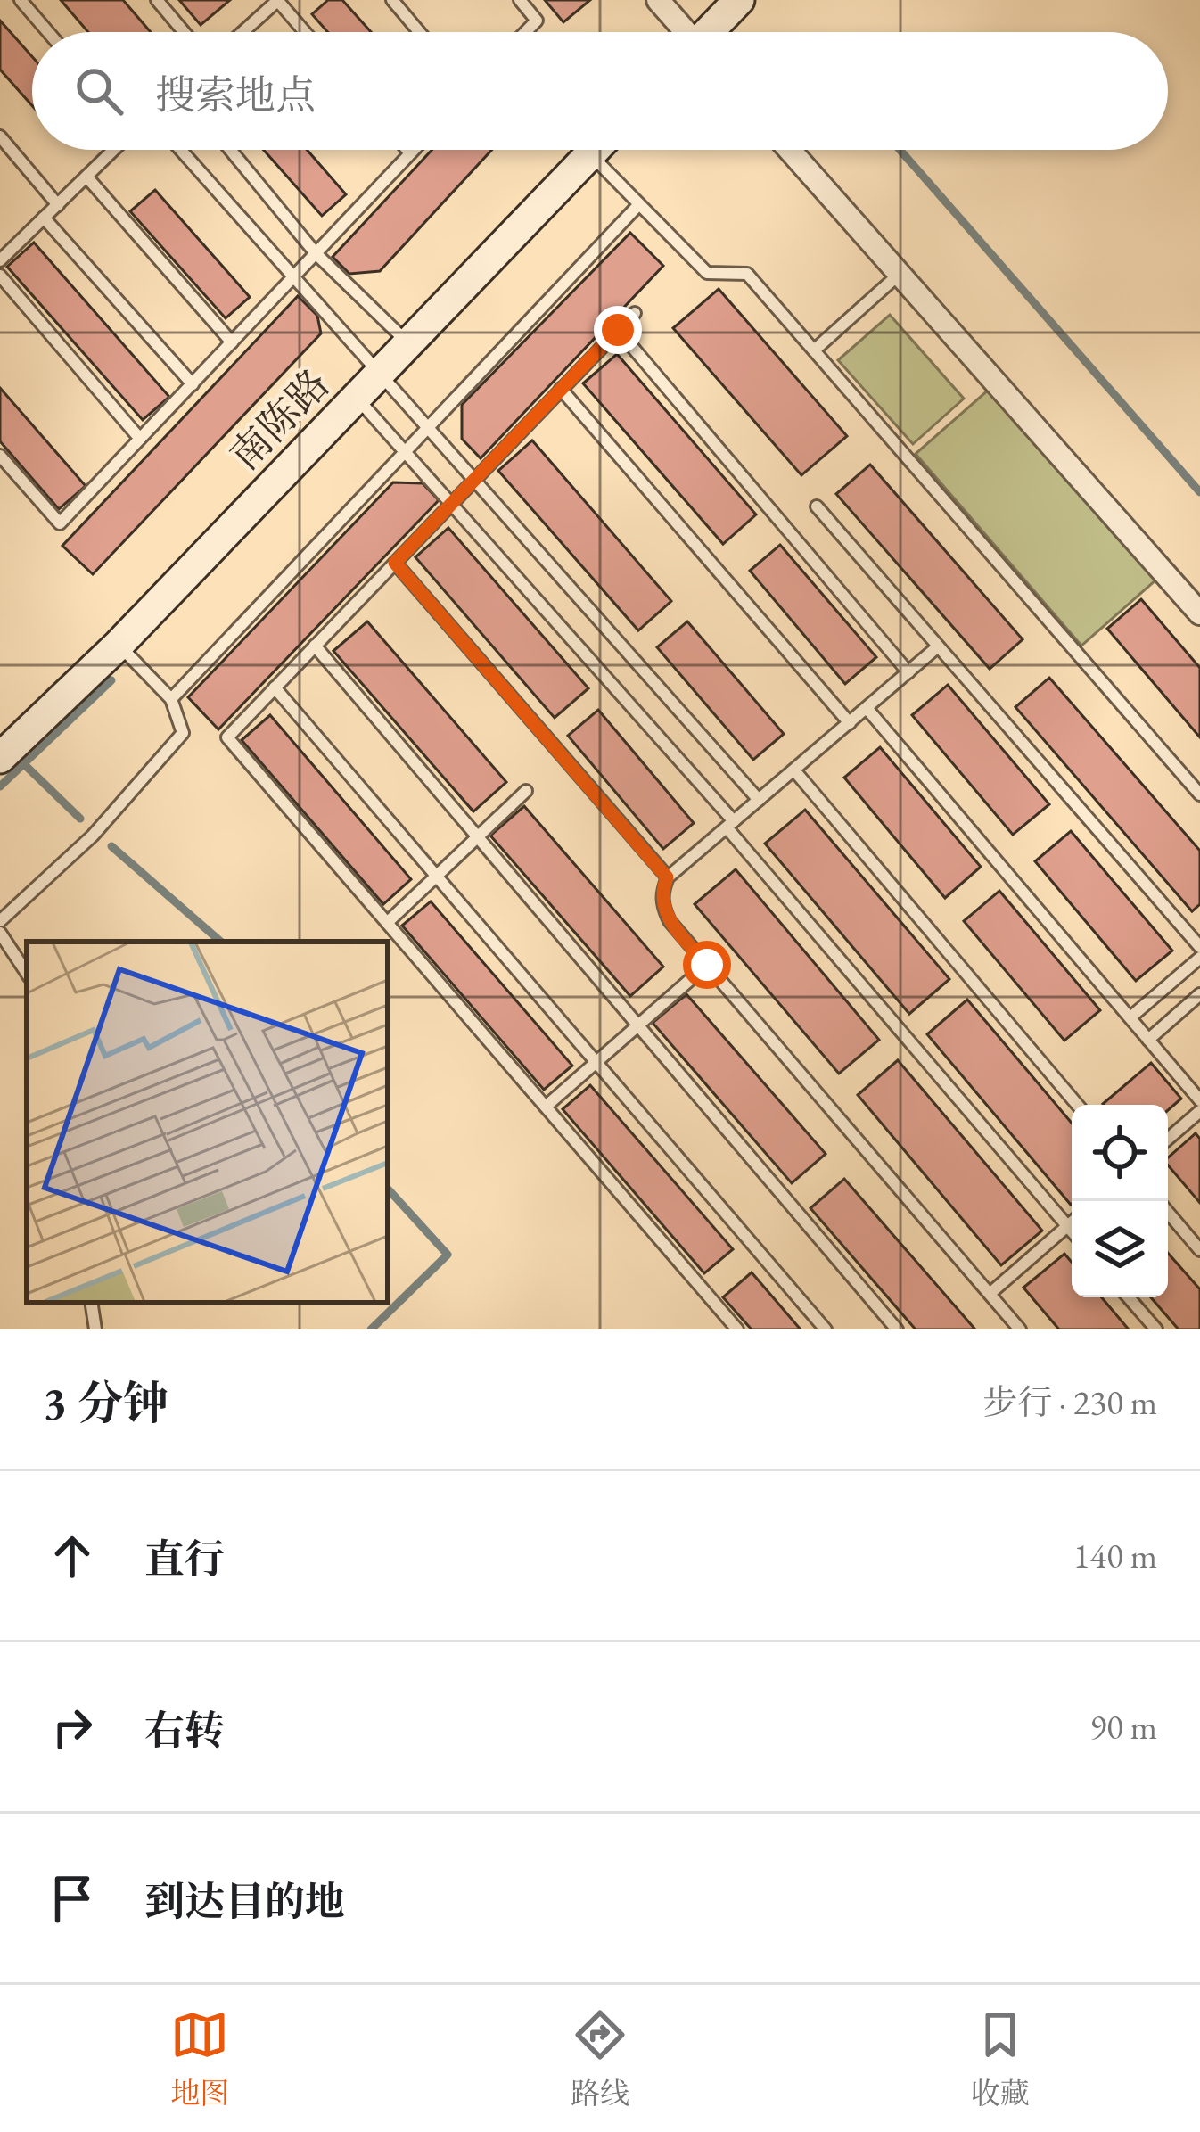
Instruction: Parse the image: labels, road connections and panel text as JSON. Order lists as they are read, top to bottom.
{
  "streets": {
    "street": ["南陈路"]
  },
  "page": {
    "search": "搜索地点",
    "heading": ["3 分钟", "步行 · 230 m"],
    "list": [
      ["直行", "140 m"],
      ["右转", "90 m"],
      "到达目的地"
    ],
    "nav": ["地图", "路线", "收藏"]
  }
}
